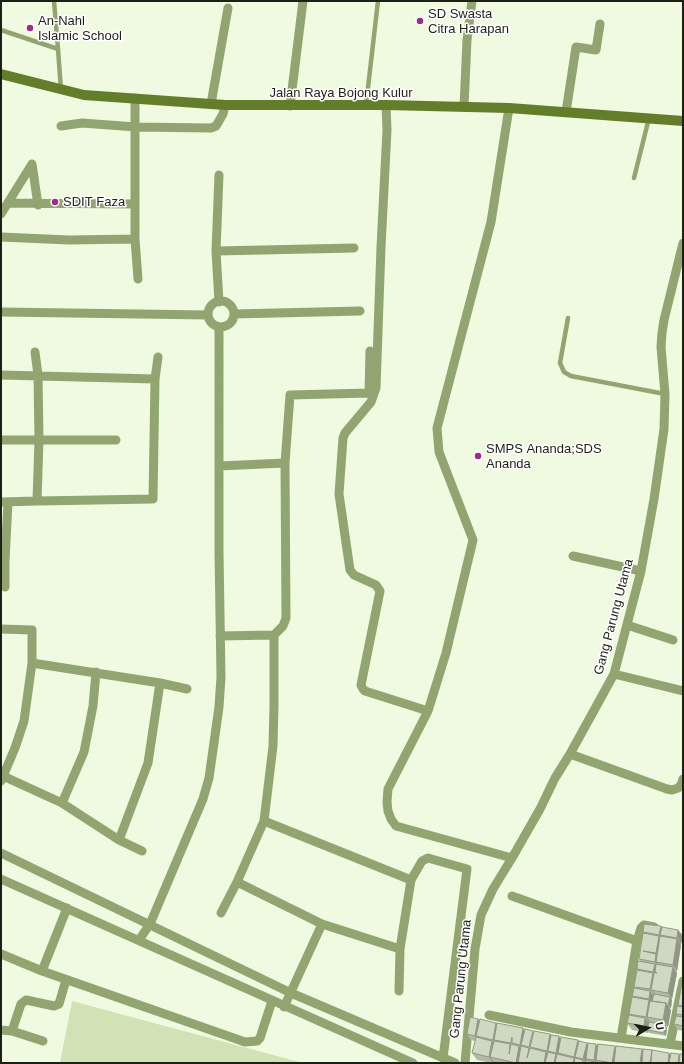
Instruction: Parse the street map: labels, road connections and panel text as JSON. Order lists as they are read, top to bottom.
{
  "streets": {
    "main road": ["Jalan Raya Bojong Kulur"],
    "street": ["Gang Parung Utama"]
  },
  "places": [
    "SD Swasta Citra Harapan",
    "An-Nahl Islamic School",
    "SDIT Faza",
    "SMPS Ananda;SDS Ananda"
  ],
  "north": "right"
}
